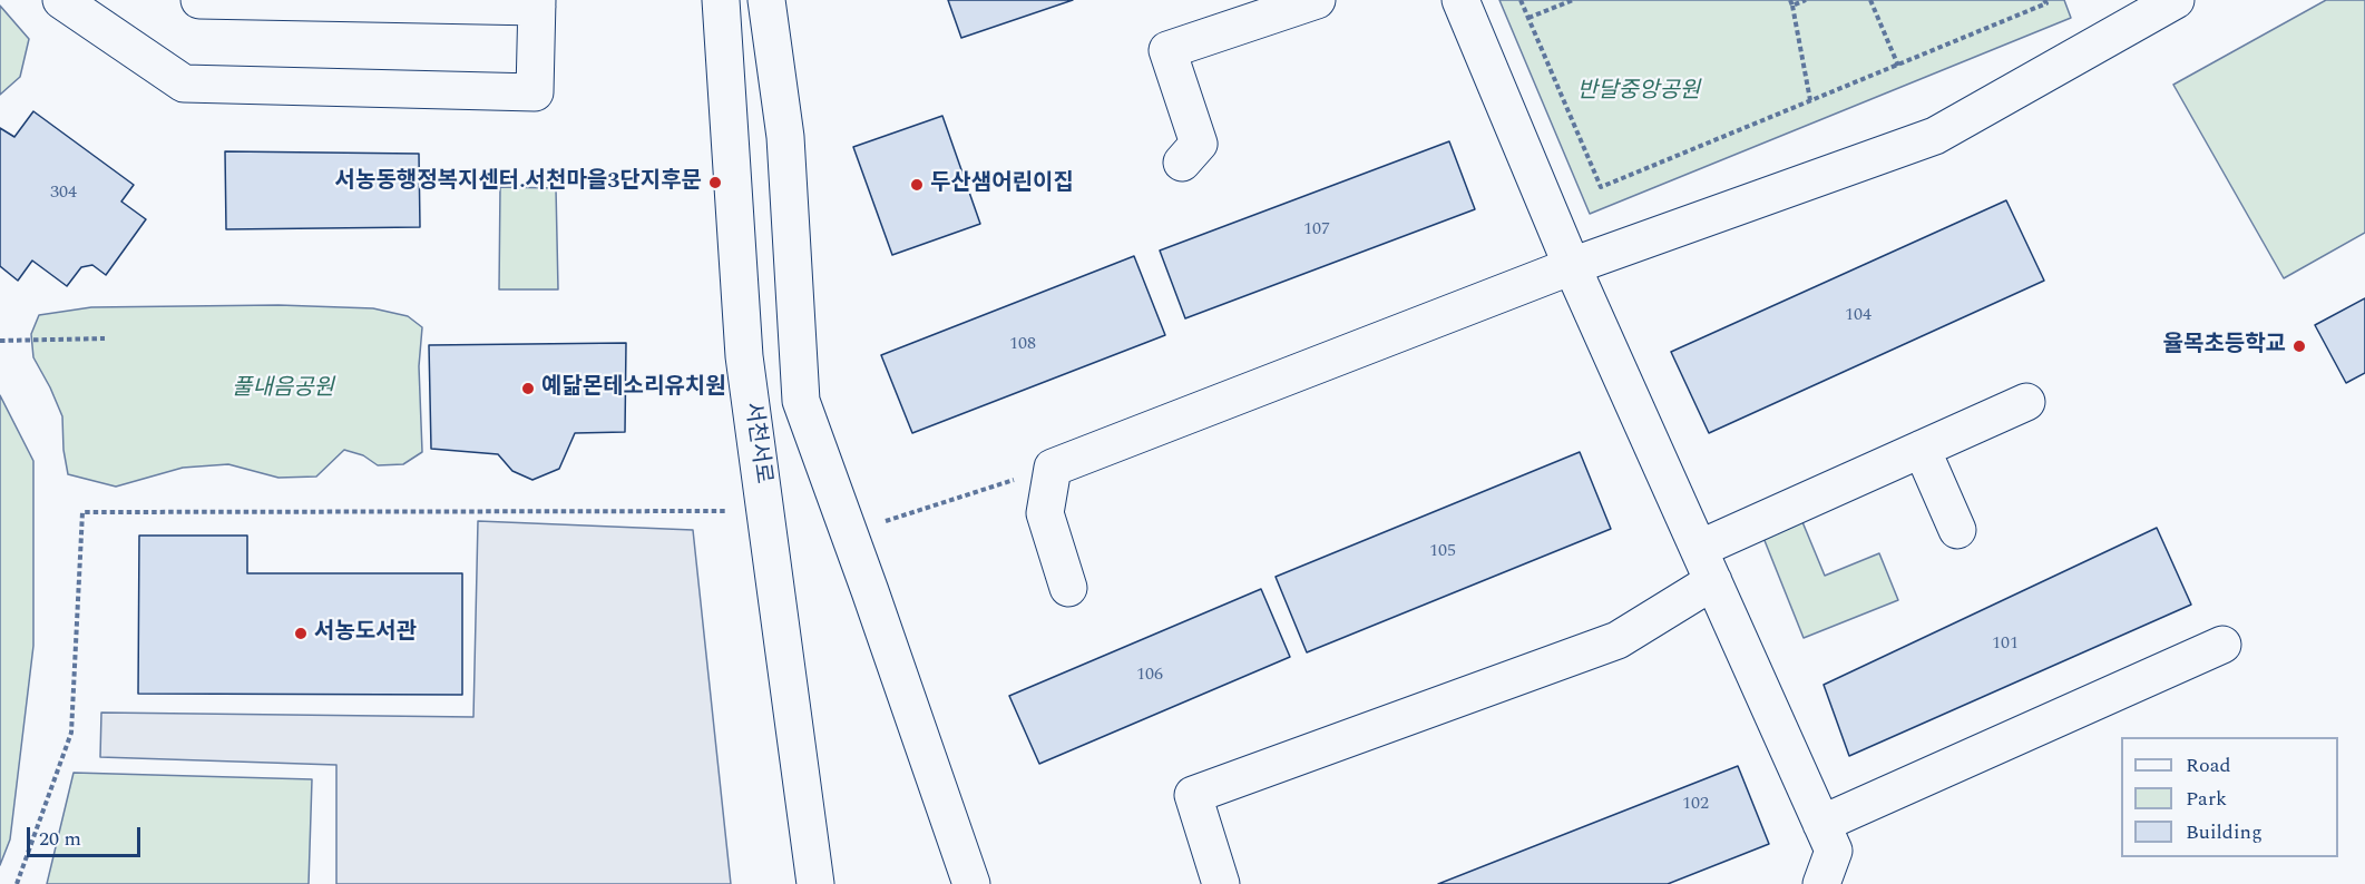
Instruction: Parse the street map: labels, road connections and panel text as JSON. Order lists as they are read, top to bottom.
{
  "streets": {
    "street": ["서천서로"]
  },
  "parks": ["반달중앙공원", "풀내음공원"],
  "places": [
    "서농동행정복지센터.서천마을3단지후문",
    "두산샘어린이집",
    "율목초등학교",
    "예닮몬테소리유치원",
    "서농도서관"
  ],
  "house_numbers": [
    "304",
    "107",
    "104",
    "108",
    "105",
    "101",
    "106",
    "102"
  ],
  "legend": ["Road", "Park", "Building"],
  "scale_bar": "20 m"
}
